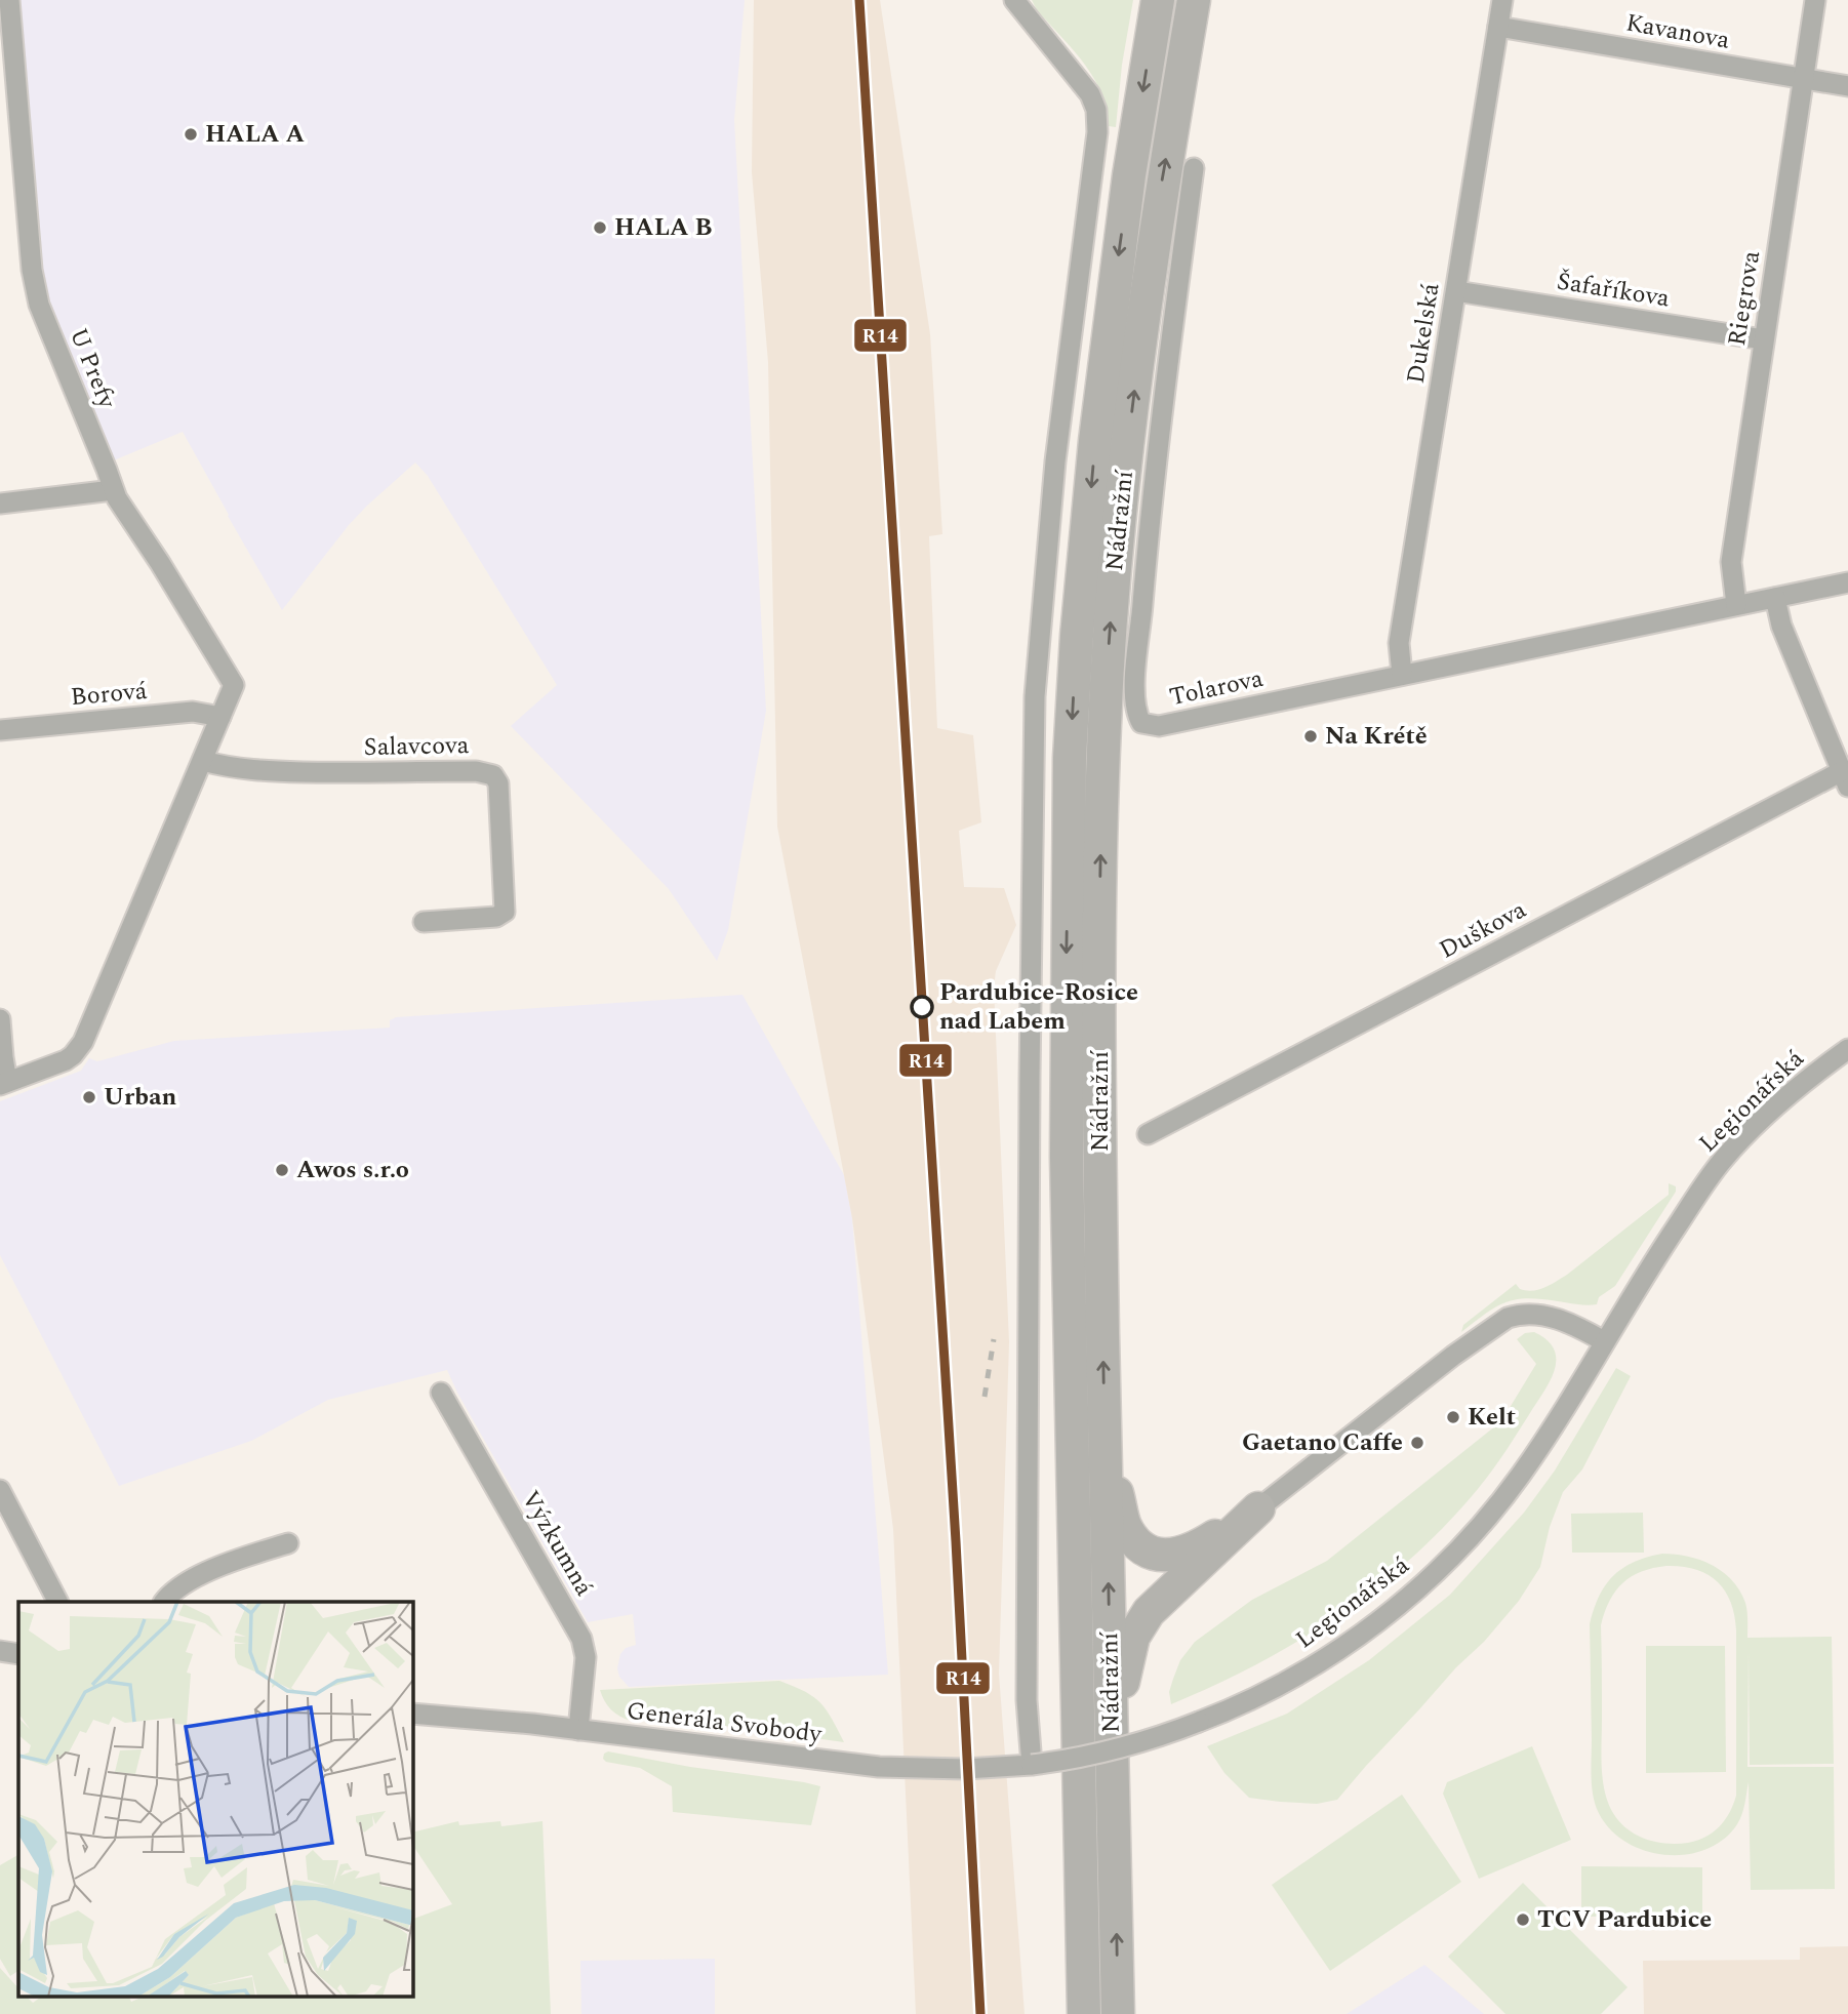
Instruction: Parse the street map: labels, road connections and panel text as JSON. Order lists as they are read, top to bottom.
{
  "streets": {
    "main road": ["Nádražní"],
    "street": [
      "Kavanova",
      "Šafaříkova",
      "Riegrova",
      "Dukelská",
      "U Prefy",
      "Tolarova",
      "Borová",
      "Salavcova",
      "Duškova",
      "Legionářská",
      "Výzkumná",
      "Generála Svobody"
    ]
  },
  "crossings": [
    ["Kavanova", "Riegrova"],
    ["Kavanova", "Dukelská"],
    ["Šafaříkova", "Riegrova"],
    ["Šafaříkova", "Dukelská"],
    ["Riegrova", "Tolarova"],
    ["Dukelská", "Tolarova"],
    ["U Prefy", "Borová"],
    ["Legionářská", "Generála Svobody"],
    ["Výzkumná", "Generála Svobody"]
  ],
  "places": [
    "HALA A",
    "HALA B",
    "Na Krétě",
    "Pardubice-Rosice nad Labem",
    "Urban",
    "Awos s.r.o",
    "Kelt",
    "Gaetano Caffe",
    "TCV Pardubice"
  ],
  "lines": ["transit line R14"]
}
